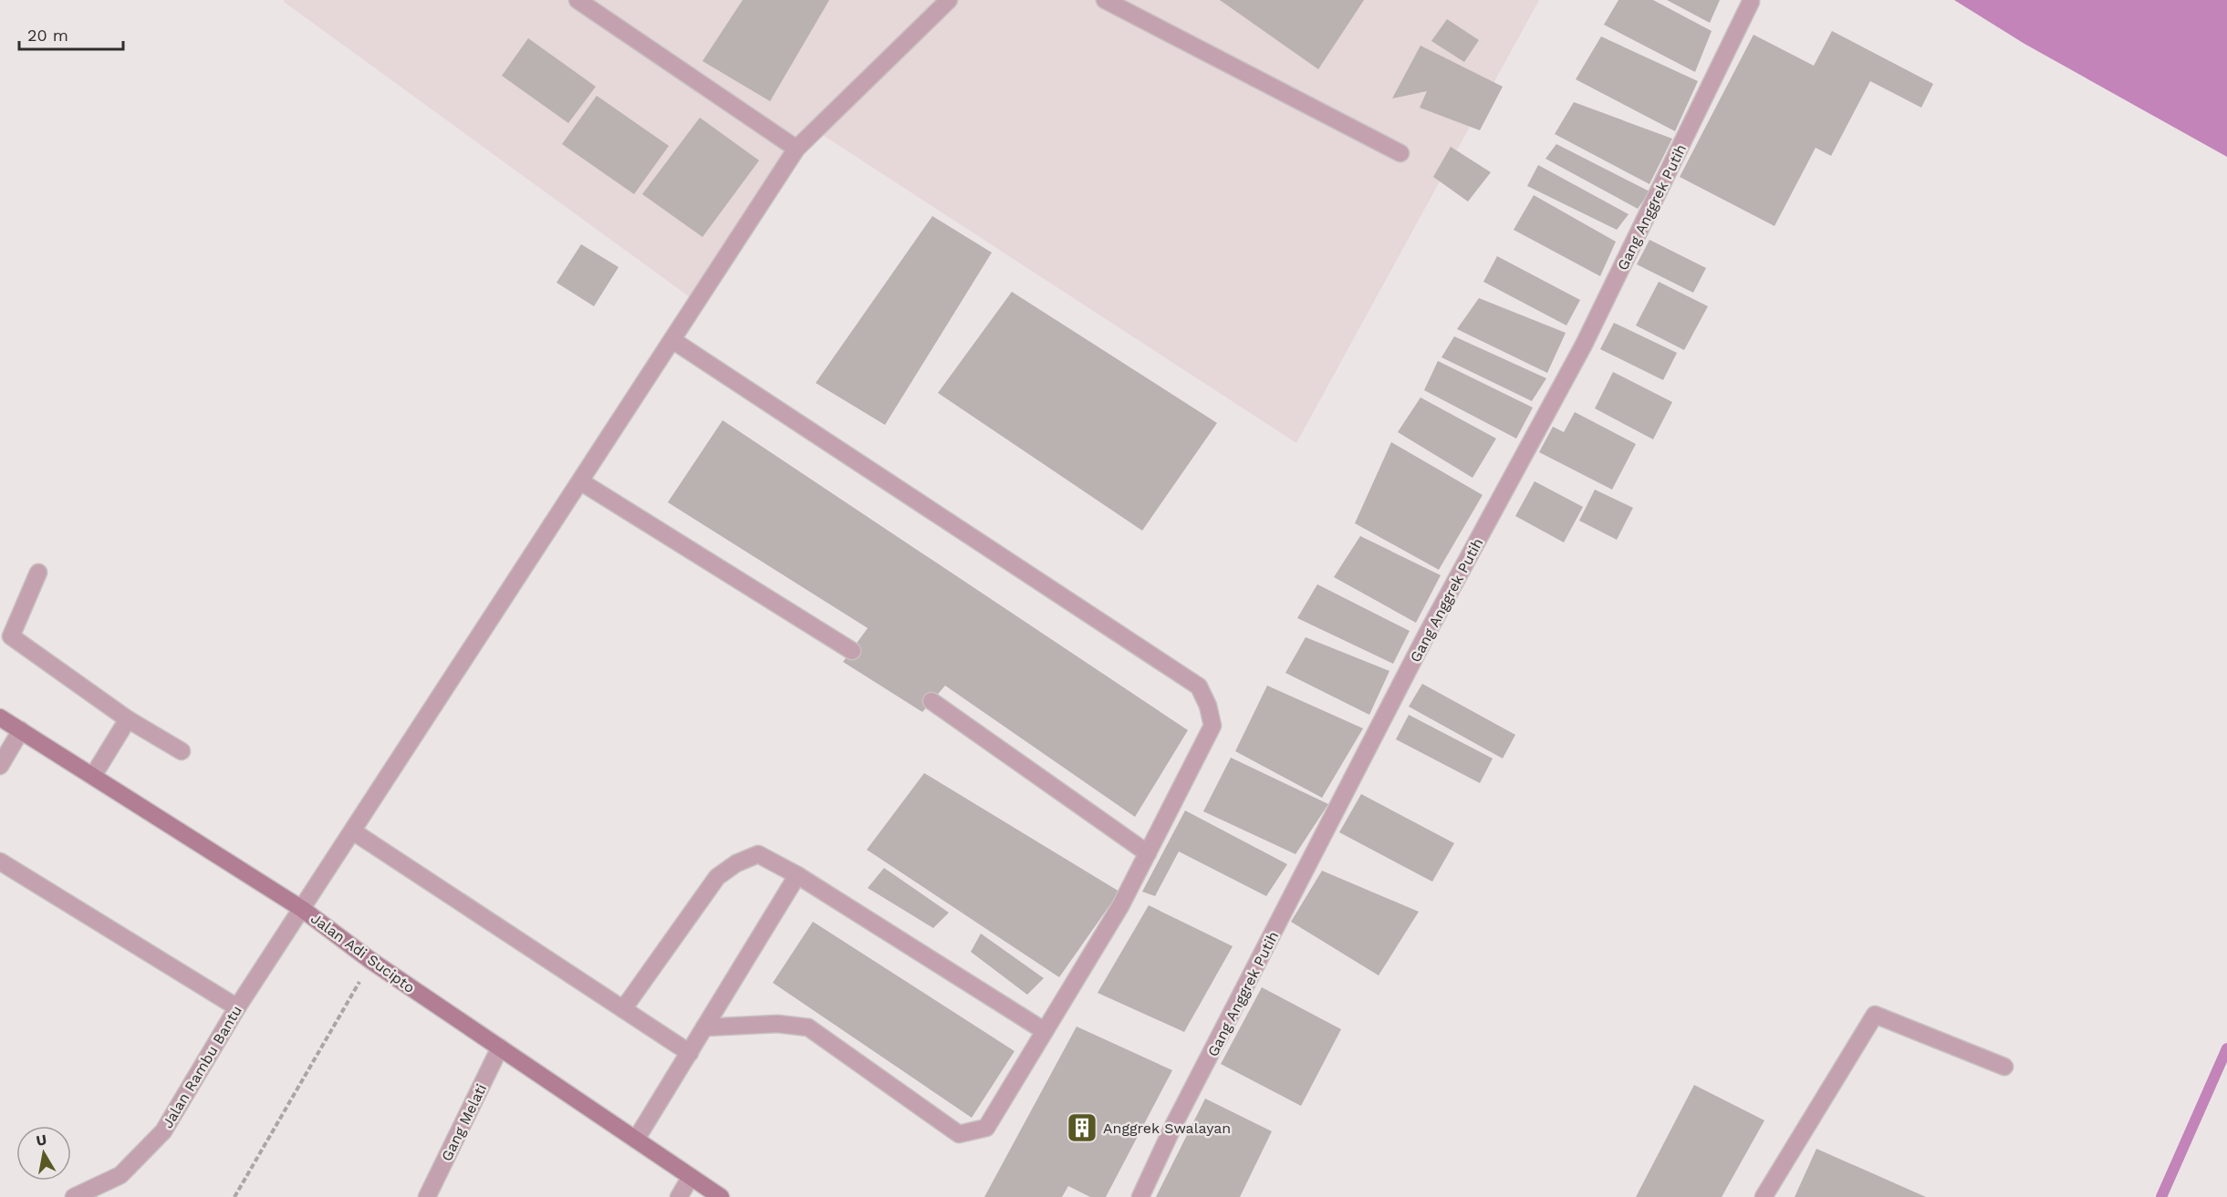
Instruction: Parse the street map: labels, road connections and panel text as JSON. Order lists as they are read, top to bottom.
{
  "streets": {
    "main road": ["Jalan Adi Sucipto"],
    "street": ["Gang Anggrek Putih", "Jalan Rambu Bantu", "Gang Melati"]
  },
  "crossings": [
    ["Jalan Adi Sucipto", "Jalan Rambu Bantu"],
    ["Jalan Adi Sucipto", "Gang Melati"]
  ],
  "places": {
    "building": ["Anggrek Swalayan"]
  },
  "scale_bar": "20 m",
  "north": "top"
}
